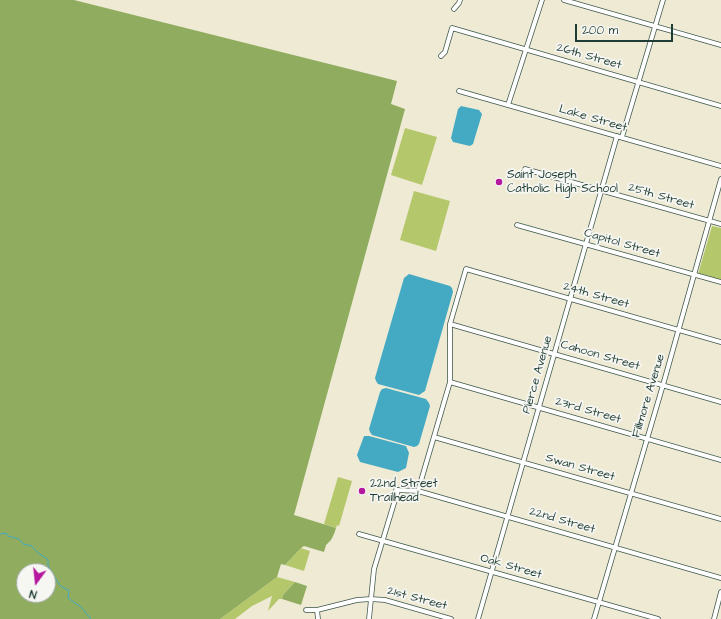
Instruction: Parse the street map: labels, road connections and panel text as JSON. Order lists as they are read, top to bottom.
{
  "streets": {
    "street": [
      "26th Street",
      "Lake Street",
      "25th Street",
      "Capitol Street",
      "24th Street",
      "Cahoon Street",
      "Pierce Avenue",
      "Fillmore Avenue",
      "23rd Street",
      "Swan Street",
      "22nd Street",
      "Oak Street",
      "21st Street"
    ]
  },
  "crossings": [
    ["Lake Street", "Pierce Avenue"],
    ["25th Street", "Pierce Avenue"],
    ["25th Street", "Fillmore Avenue"],
    ["Capitol Street", "Pierce Avenue"],
    ["Capitol Street", "Fillmore Avenue"],
    ["24th Street", "Cahoon Street"],
    ["24th Street", "Pierce Avenue"],
    ["24th Street", "Fillmore Avenue"],
    ["Cahoon Street", "Pierce Avenue"],
    ["Cahoon Street", "Fillmore Avenue"],
    ["Pierce Avenue", "23rd Street"],
    ["Pierce Avenue", "Swan Street"],
    ["Pierce Avenue", "22nd Street"],
    ["Pierce Avenue", "Oak Street"],
    ["Fillmore Avenue", "23rd Street"],
    ["Fillmore Avenue", "Swan Street"],
    ["Fillmore Avenue", "22nd Street"],
    ["Fillmore Avenue", "Oak Street"],
    ["22nd Street", "Oak Street"]
  ],
  "places": ["Saint Joseph Catholic High School", "22nd Street Trailhead"],
  "scale_bar": "200 m",
  "north": "bottom"
}
